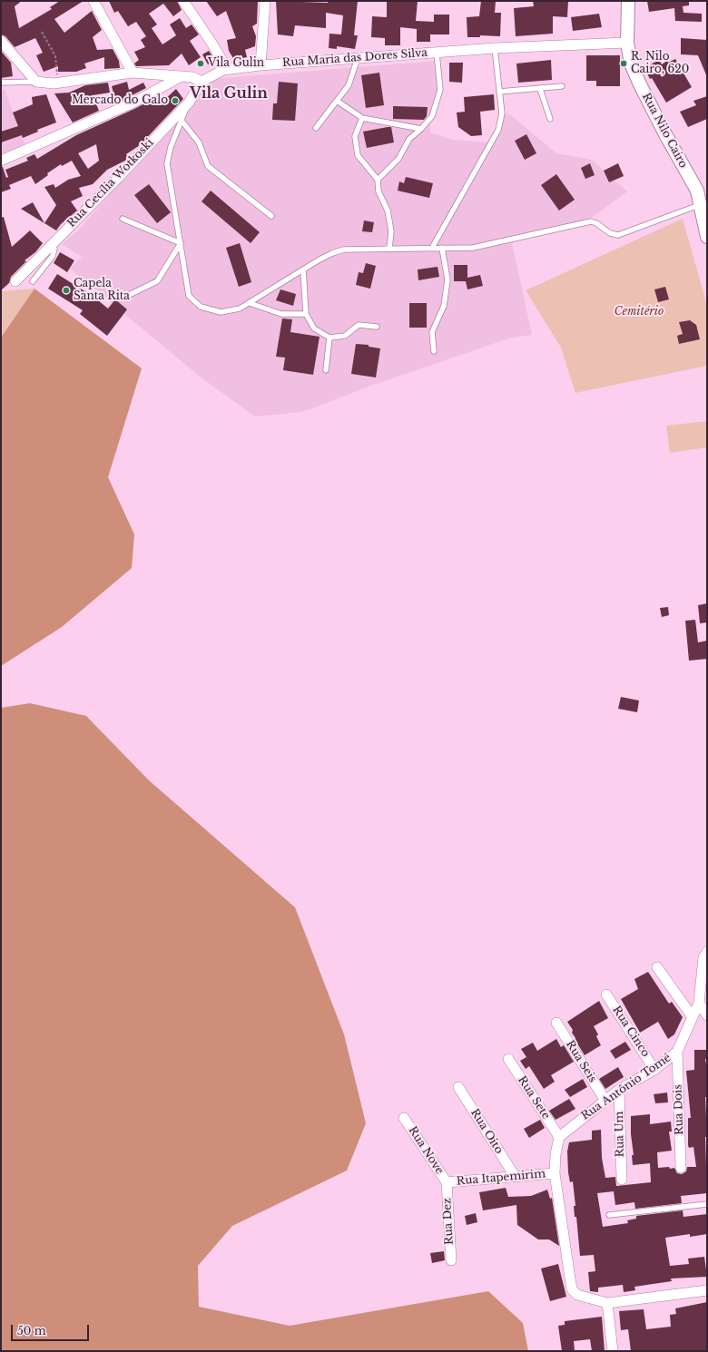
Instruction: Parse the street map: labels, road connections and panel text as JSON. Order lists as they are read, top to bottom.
{
  "streets": {
    "street": [
      "Rua Maria das Dores Silva",
      "Rua Nilo Cairo",
      "Rua Cecília Wotkoski",
      "Rua Cinco",
      "Rua Seis",
      "Rua Antônio Tomé",
      "Rua Sete",
      "Rua Dois",
      "Rua Oito",
      "Rua Um",
      "Rua Nove",
      "Rua Itapemirim",
      "Rua Dez"
    ]
  },
  "crossings": [
    ["Rua Maria das Dores Silva", "Rua Nilo Cairo"],
    ["Rua Maria das Dores Silva", "Rua Cecília Wotkoski"],
    ["Rua Cinco", "Rua Antônio Tomé"],
    ["Rua Seis", "Rua Antônio Tomé"],
    ["Rua Antônio Tomé", "Rua Sete"],
    ["Rua Antônio Tomé", "Rua Dois"],
    ["Rua Antônio Tomé", "Rua Um"],
    ["Rua Oito", "Rua Itapemirim"],
    ["Rua Nove", "Rua Itapemirim"],
    ["Rua Nove", "Rua Dez"],
    ["Rua Itapemirim", "Rua Dez"]
  ],
  "districts": ["Vila Gulin"],
  "parks": ["Cemitério"],
  "places": [
    "Vila Gulin",
    "R. Nilo Cairo, 620",
    "Mercado do Galo",
    "Capela Santa Rita"
  ],
  "scale_bar": "50 m"
}
